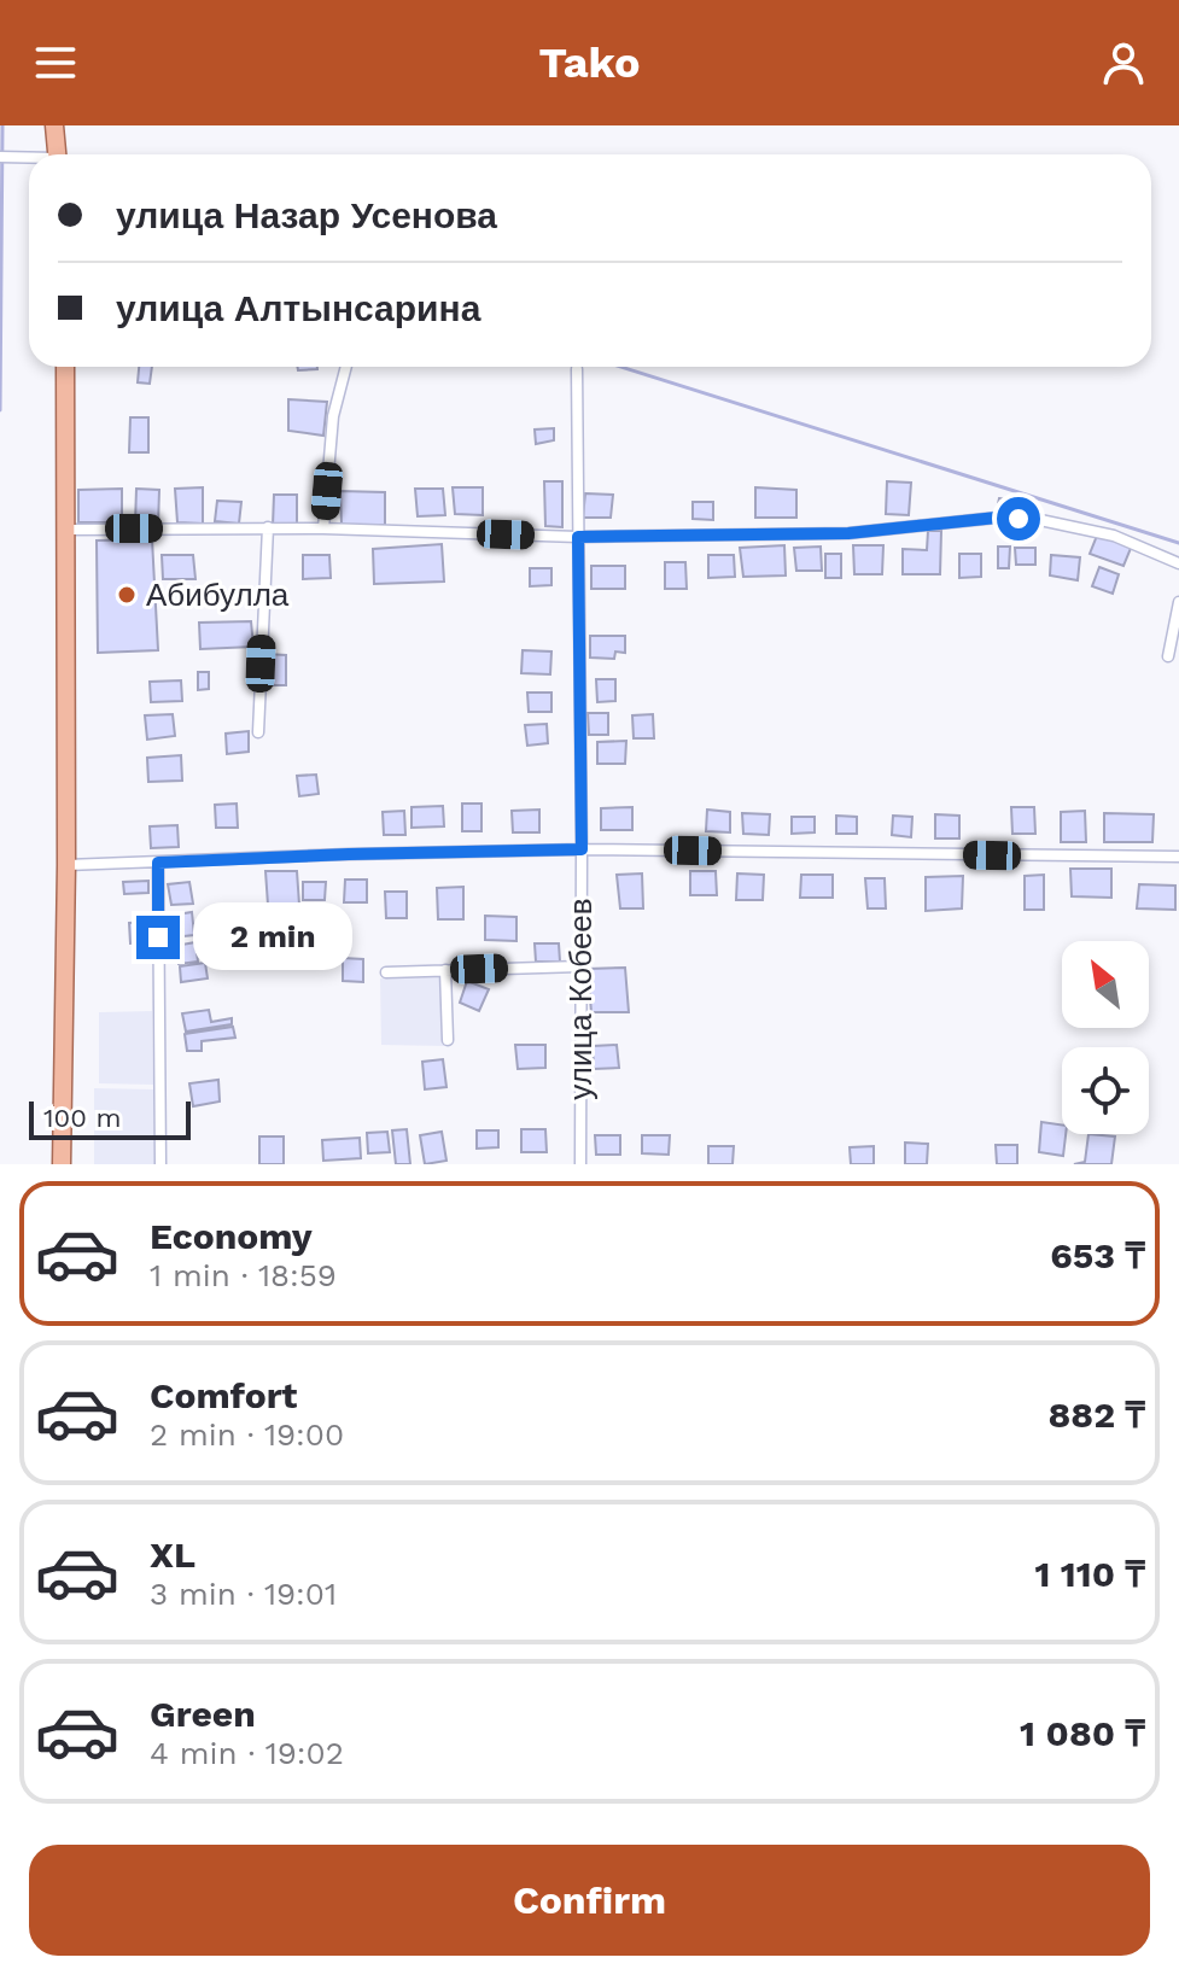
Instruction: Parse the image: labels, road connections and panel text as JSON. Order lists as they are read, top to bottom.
{
  "streets": {
    "street": ["улица Кобеев"]
  },
  "places": ["Абибулла"],
  "scale_bar": "100 m",
  "north": "top left",
  "page": {
    "header": "Tako",
    "banner": ["улица Назар Усенова", "улица Алтынсарина"],
    "bubble": "2 min",
    "scale": "100 m",
    "list": [
      {
        "name": "Economy",
        "note": "1 min · 18:59",
        "value": "653 ₸"
      },
      {
        "name": "Comfort",
        "note": "2 min · 19:00",
        "value": "882 ₸"
      },
      {
        "name": "XL",
        "note": "3 min · 19:01",
        "value": "1 110 ₸"
      },
      {
        "name": "Green",
        "note": "4 min · 19:02",
        "value": "1 080 ₸"
      }
    ],
    "buttons": "Confirm"
  }
}
